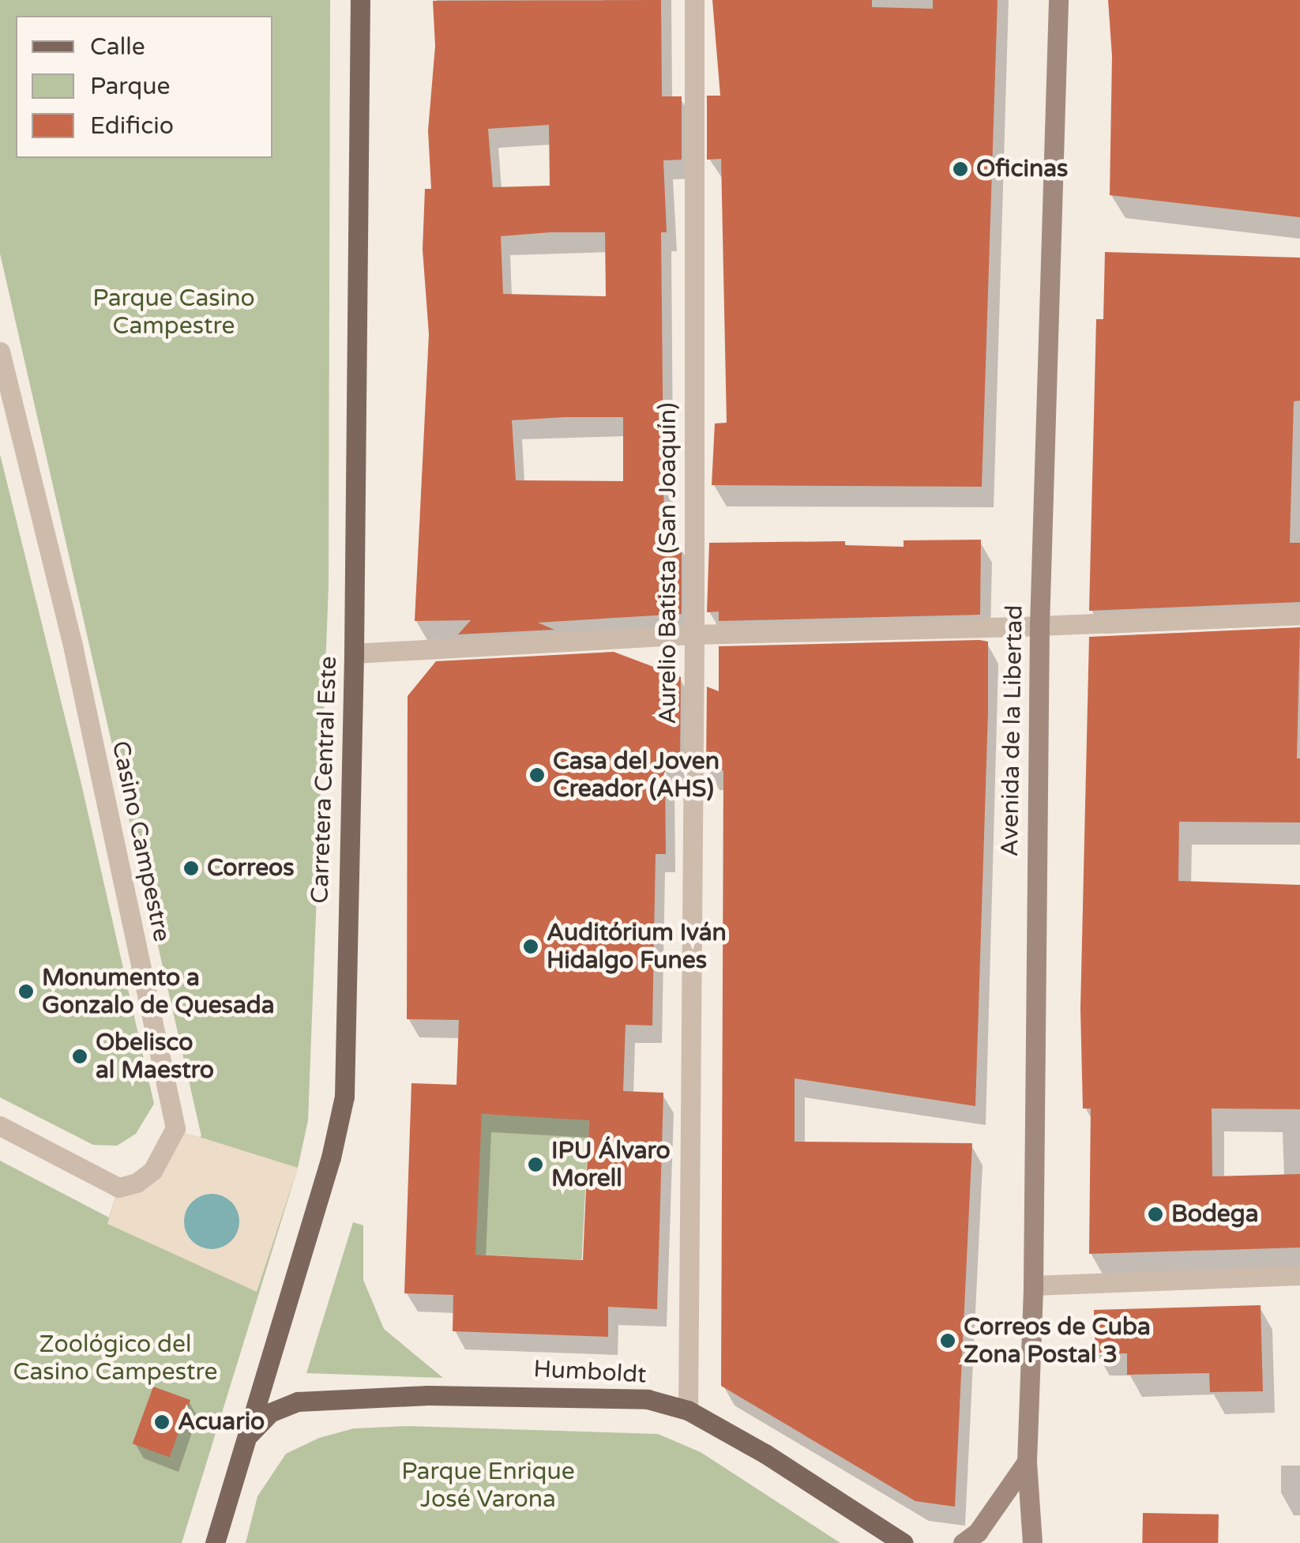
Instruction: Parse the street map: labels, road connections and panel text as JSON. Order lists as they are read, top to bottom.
{
  "streets": {
    "main road": ["Avenida de la Libertad", "Carretera Central Este", "Humboldt"],
    "street": ["Aurelio Batista (San Joaquín)", "Casino Campestre"]
  },
  "crossings": [
    ["Aurelio Batista (San Joaquín)", "Humboldt"],
    ["Carretera Central Este", "Humboldt"]
  ],
  "parks": ["Parque Casino Campestre", "Zoológico del Casino Campestre", "Parque Enrique José Varona"],
  "places": [
    "Oficinas",
    "Casa del Joven Creador (AHS)",
    "Correos",
    "Auditórium Iván Hidalgo Funes",
    "Monumento a Gonzalo de Quesada",
    "Obelisco al Maestro",
    "IPU Álvaro Morell",
    "Bodega",
    "Correos de Cuba Zona Postal 3",
    "Acuario"
  ],
  "legend": ["Calle", "Parque", "Edificio"]
}
